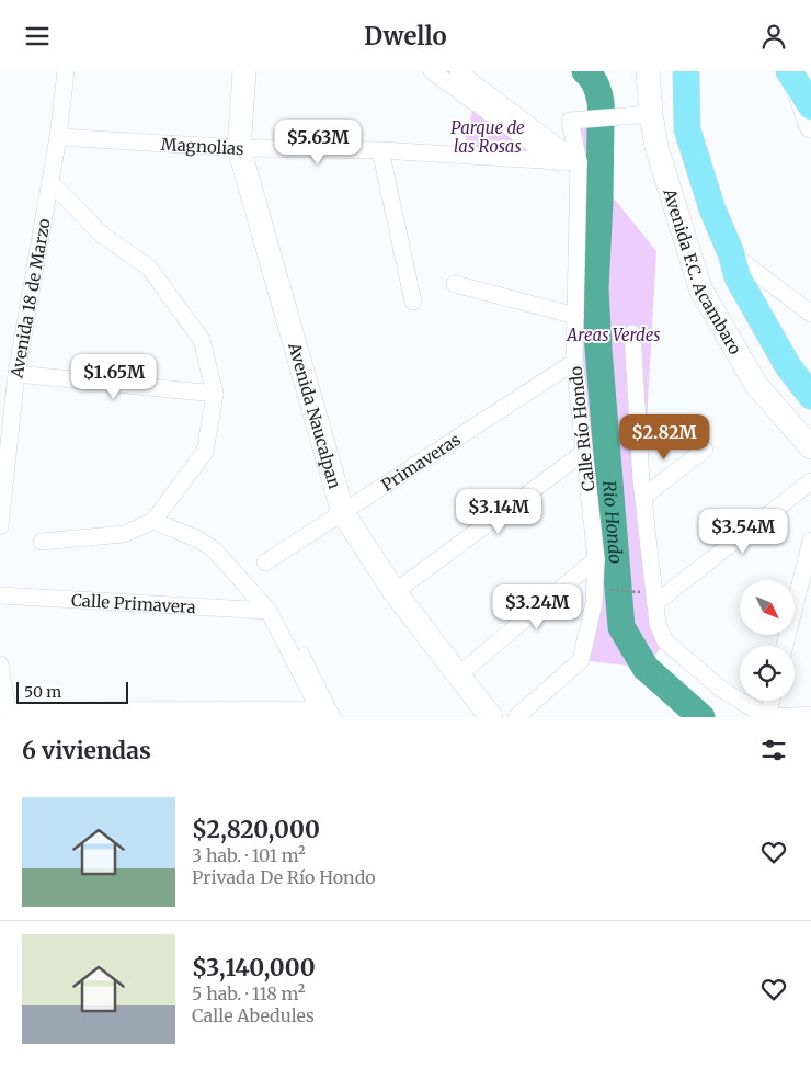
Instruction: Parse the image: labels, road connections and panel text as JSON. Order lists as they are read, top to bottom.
{
  "streets": {
    "main road": ["Avenida F.C. Acambaro", "Avenida Naucalpan"],
    "street": [
      "Magnolias",
      "Avenida 18 de Marzo",
      "Calle Río Hondo",
      "Primaveras",
      "Calle Primavera"
    ]
  },
  "crossings": [
    ["Magnolias", "Avenida 18 de Marzo"],
    ["Magnolias", "Avenida Naucalpan"],
    ["Magnolias", "Calle Río Hondo"],
    ["Avenida F.C. Acambaro", "Calle Río Hondo"],
    ["Avenida Naucalpan", "Primaveras"],
    ["Calle Río Hondo", "Primaveras"]
  ],
  "water": ["Rio Hondo"],
  "parks": ["Parque de las Rosas", "Areas Verdes"],
  "scale_bar": "50 m",
  "north": "bottom right",
  "page": {
    "header": "Dwello",
    "price": [
      "$5.63M",
      "$1.65M",
      "$2.82M",
      "$3.14M",
      "$3.54M",
      "$3.24M"
    ],
    "scale": "50 m",
    "heading": "6 viviendas",
    "list": [
      {
        "name": "$2,820,000",
        "note": "3 hab. · 101 m² · Privada De Río Hondo"
      },
      {
        "name": "$3,140,000",
        "note": "5 hab. · 118 m² · Calle Abedules"
      }
    ]
  }
}
